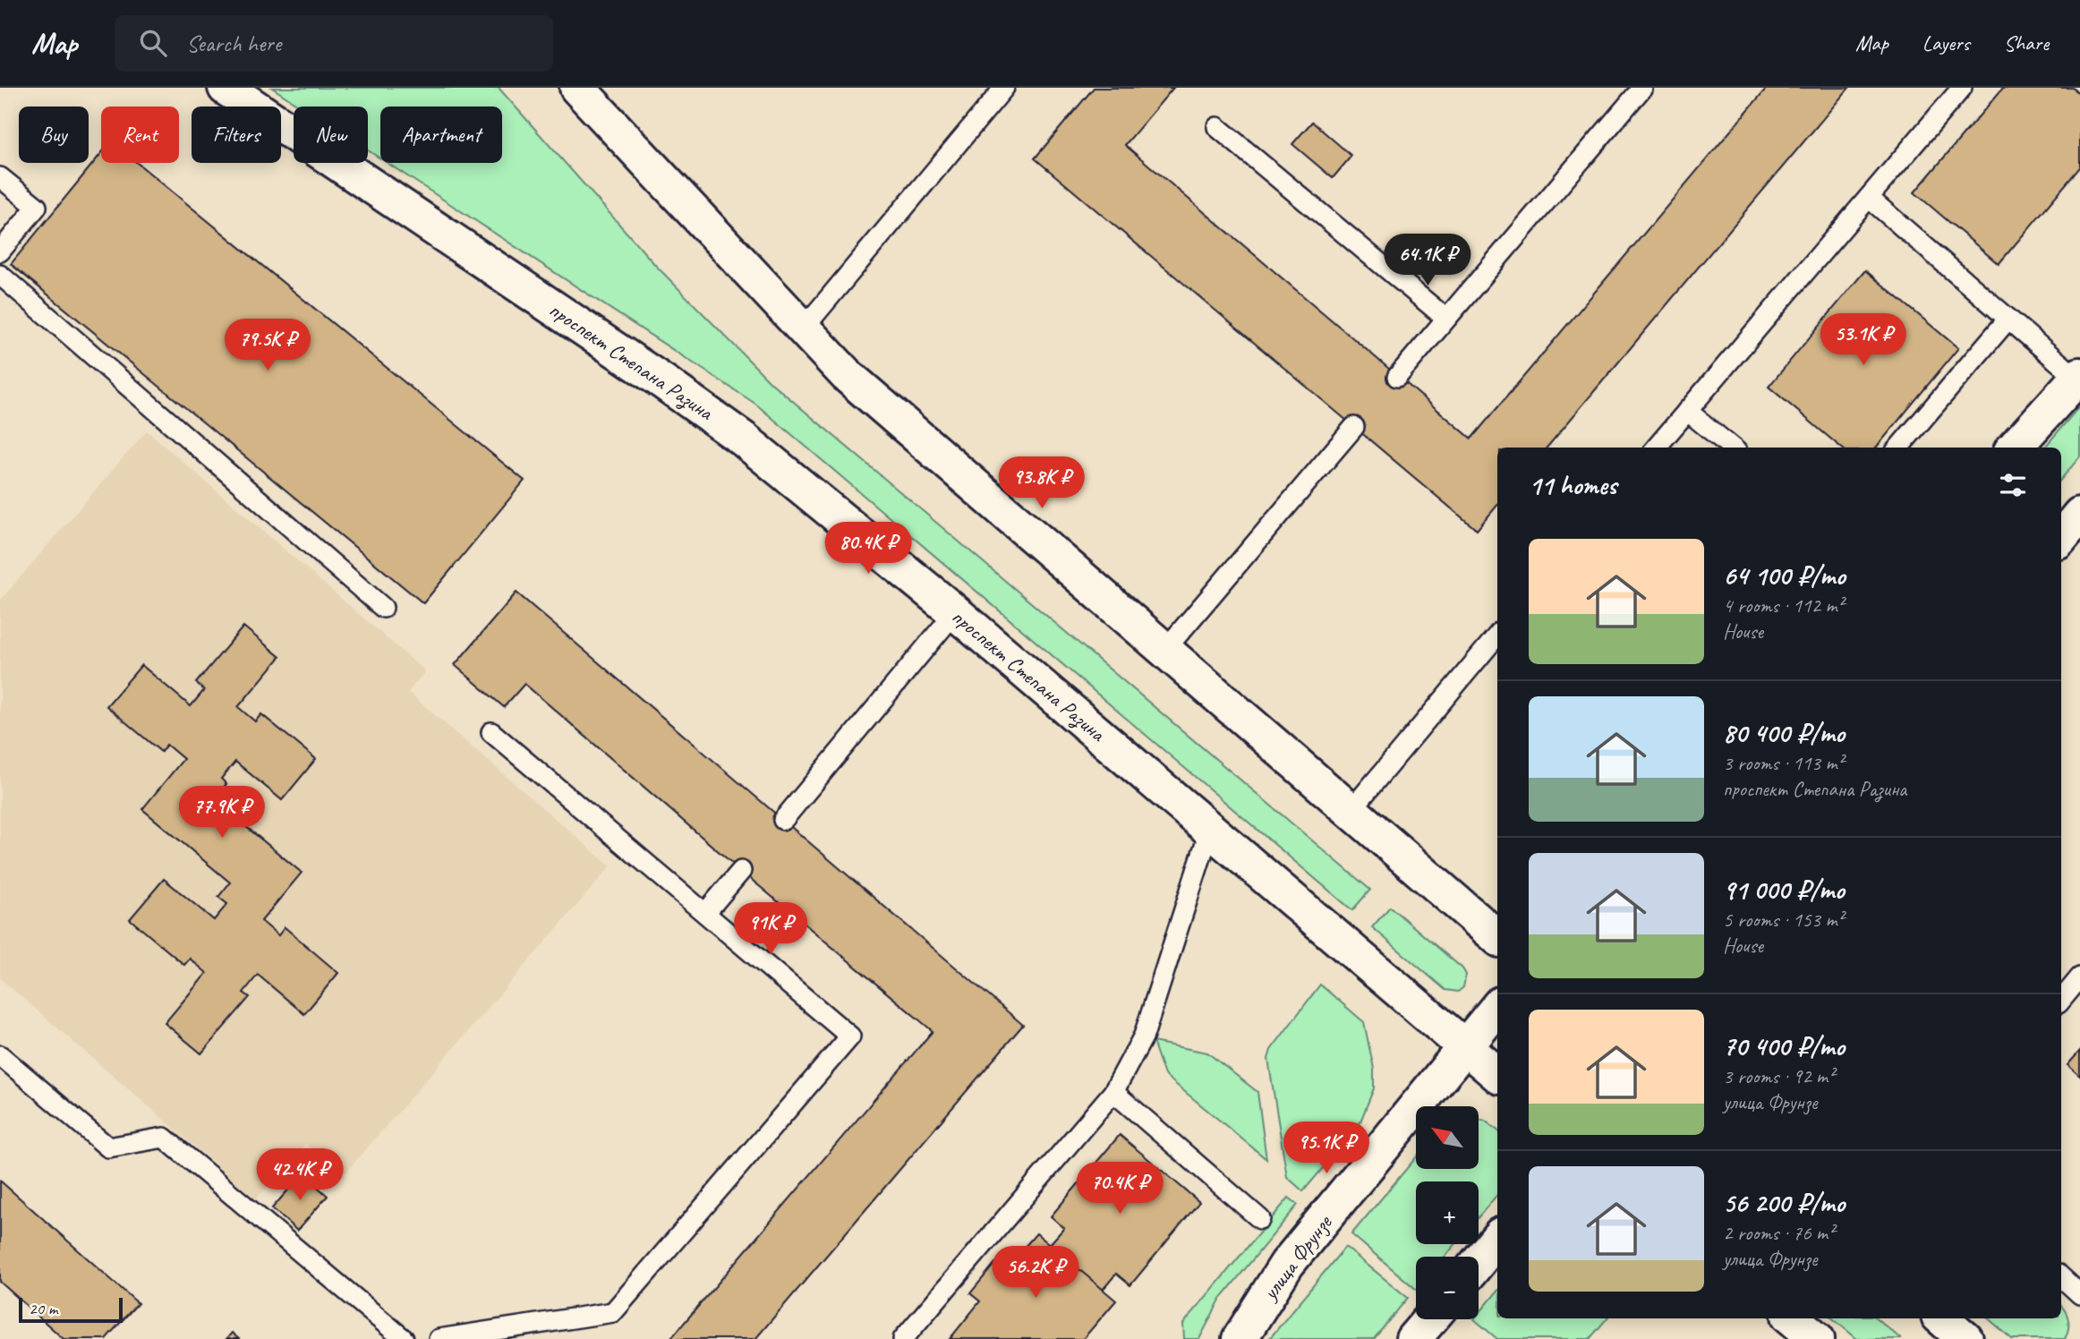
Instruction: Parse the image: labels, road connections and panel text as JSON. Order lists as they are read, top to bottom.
{
  "streets": {
    "main road": ["проспект Степана Разина", "улица Фрунзе"]
  },
  "crossings": [
    ["проспект Степана Разина", "улица Фрунзе"]
  ],
  "scale_bar": "20 m",
  "north": "top left",
  "page": {
    "header": "Map",
    "search": "Search here",
    "nav": ["Map", "Layers", "Share"],
    "chip": [
      "Buy",
      "Rent",
      "Filters",
      "New",
      "Apartment"
    ],
    "price": [
      "64.1K ₽",
      "53.1K ₽",
      "79.5K ₽",
      "93.8K ₽",
      "80.4K ₽",
      "77.9K ₽",
      "91K ₽",
      "95.1K ₽",
      "42.4K ₽",
      "70.4K ₽",
      "56.2K ₽"
    ],
    "heading": "11 homes",
    "list": [
      {
        "name": "64 100 ₽/mo",
        "note": "4 rooms · 112 m² · House"
      },
      {
        "name": "80 400 ₽/mo",
        "note": "3 rooms · 113 m² · проспект Степана Разина"
      },
      {
        "name": "91 000 ₽/mo",
        "note": "5 rooms · 153 m² · House"
      },
      {
        "name": "70 400 ₽/mo",
        "note": "3 rooms · 92 m² · улица Фрунзе"
      },
      {
        "name": "56 200 ₽/mo",
        "note": "2 rooms · 76 m² · улица Фрунзе"
      }
    ],
    "map_buttons": ["+", "−"],
    "scale": "20 m"
  }
}
